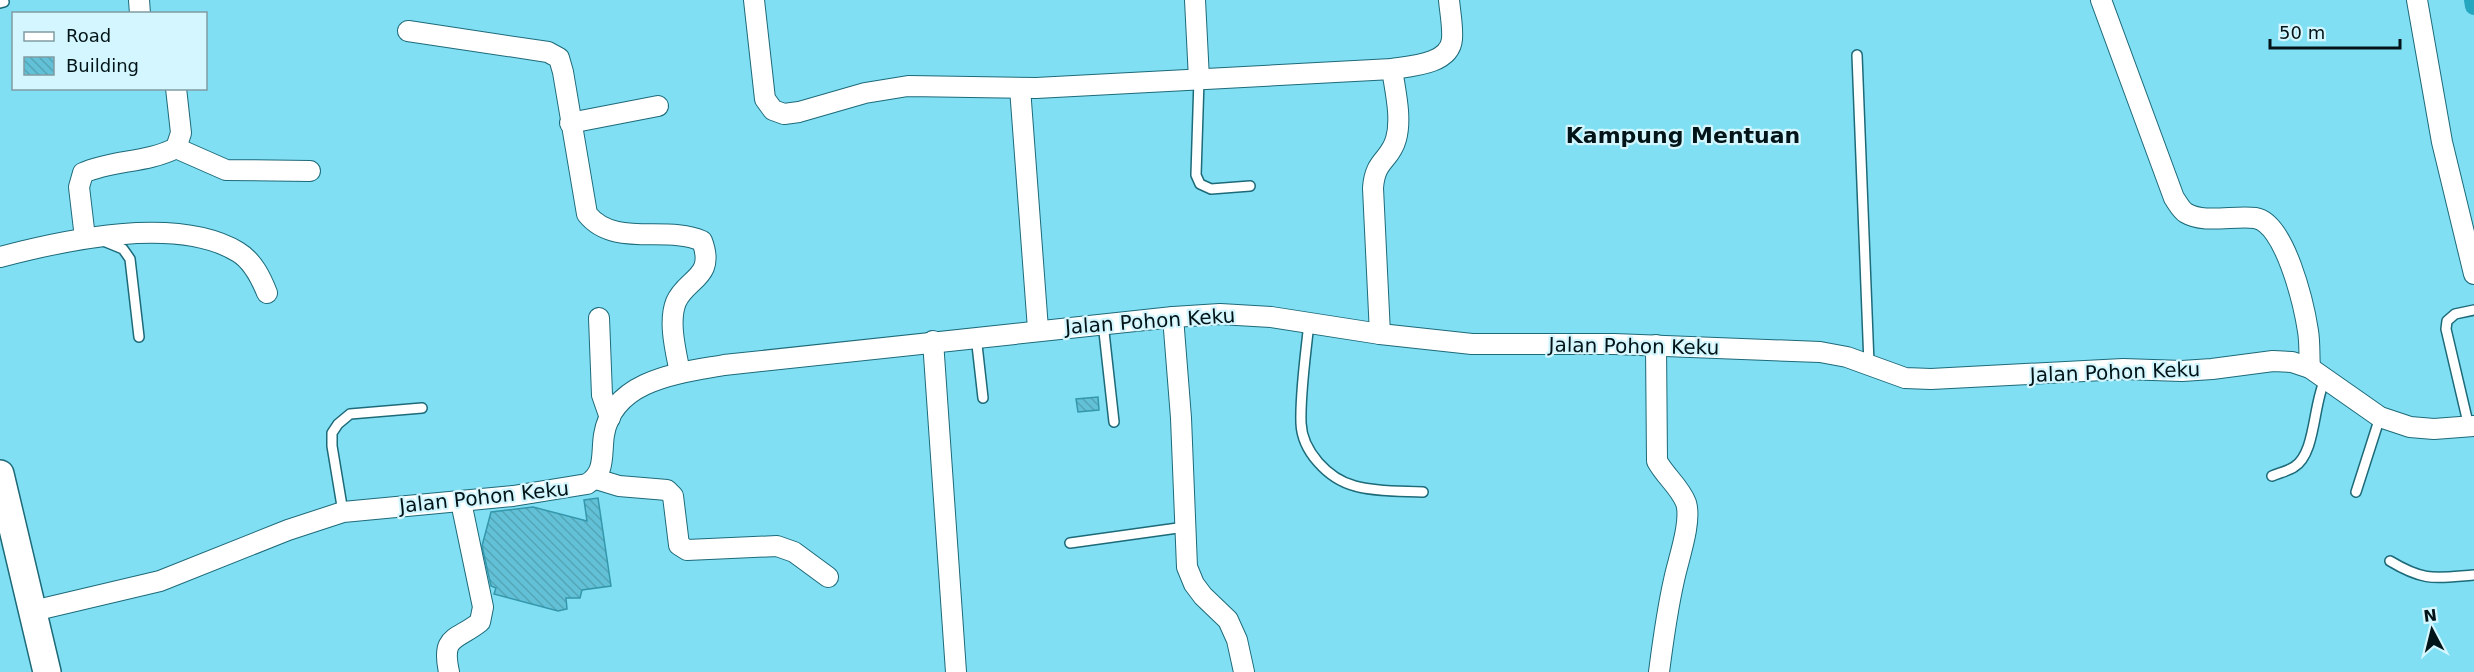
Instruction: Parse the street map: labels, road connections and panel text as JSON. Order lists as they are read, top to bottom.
{
  "streets": {
    "street": ["Jalan Pohon Keku"]
  },
  "districts": ["Kampung Mentuan"],
  "legend": ["Road", "Building"],
  "scale_bar": "50 m",
  "north": "top"
}
